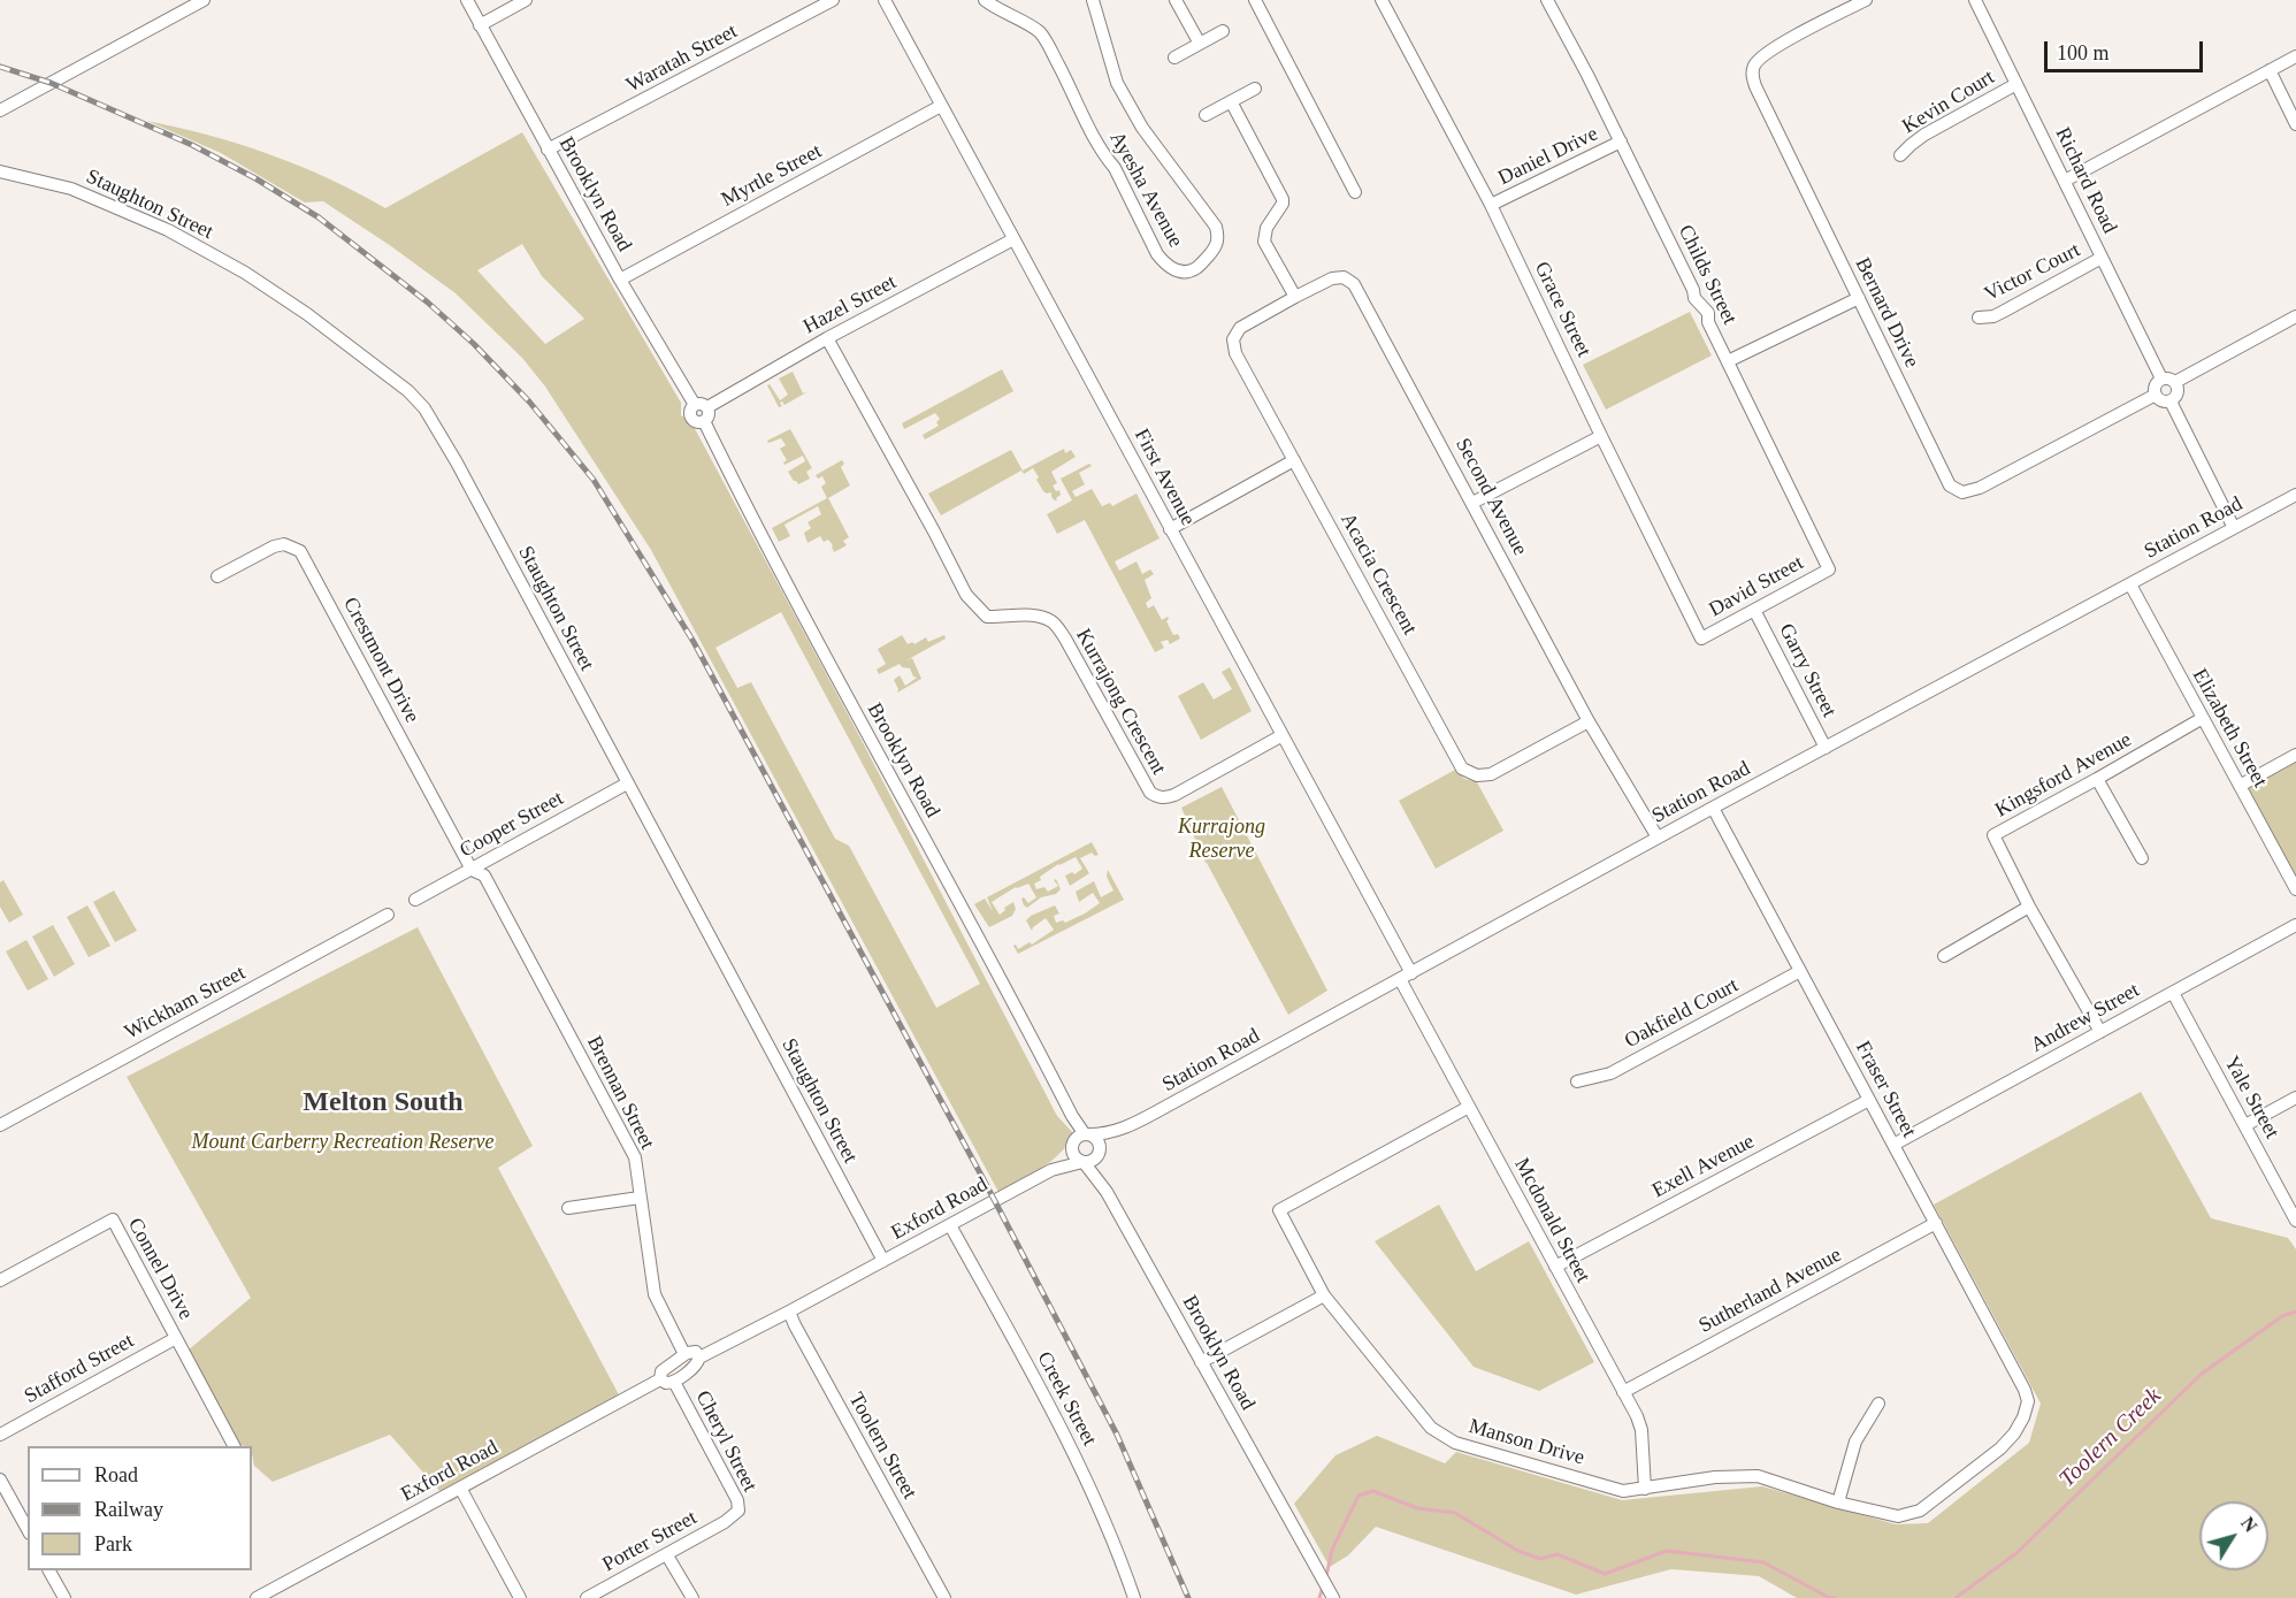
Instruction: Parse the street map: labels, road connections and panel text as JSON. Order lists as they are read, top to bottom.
{
  "streets": {
    "street": [
      "Waratah Street",
      "Kevin Court",
      "Daniel Drive",
      "Myrtle Street",
      "Richard Road",
      "Ayesha Avenue",
      "Brooklyn Road",
      "Staughton Street",
      "Victor Court",
      "Childs Street",
      "Hazel Street",
      "Grace Street",
      "Bernard Drive",
      "First Avenue",
      "Second Avenue",
      "Station Road",
      "Acacia Crescent",
      "David Street",
      "Crestmont Drive",
      "Garry Street",
      "Kurrajong Crescent",
      "Elizabeth Street",
      "Kingsford Avenue",
      "Cooper Street",
      "Wickham Street",
      "Oakfield Court",
      "Andrew Street",
      "Fraser Street",
      "Brennan Street",
      "Yale Street",
      "Exell Avenue",
      "Exford Road",
      "Mcdonald Street",
      "Connel Drive",
      "Sutherland Avenue",
      "Stafford Street",
      "Creek Street",
      "Cheryl Street",
      "Manson Drive",
      "Toolern Street",
      "Porter Street"
    ]
  },
  "crossings": [
    ["Waratah Street", "Brooklyn Road"],
    ["Kevin Court", "Richard Road"],
    ["Daniel Drive", "Childs Street"],
    ["Daniel Drive", "Grace Street"],
    ["Myrtle Street", "Brooklyn Road"],
    ["Myrtle Street", "First Avenue"],
    ["Richard Road", "Victor Court"],
    ["Richard Road", "Bernard Drive"],
    ["Brooklyn Road", "Hazel Street"],
    ["Brooklyn Road", "Station Road"],
    ["Brooklyn Road", "Exford Road"],
    ["Staughton Street", "Cooper Street"],
    ["Staughton Street", "Exford Road"],
    ["Childs Street", "David Street"],
    ["Hazel Street", "First Avenue"],
    ["Hazel Street", "Kurrajong Crescent"],
    ["Grace Street", "David Street"],
    ["First Avenue", "Station Road"],
    ["First Avenue", "Kurrajong Crescent"],
    ["Second Avenue", "Station Road"],
    ["Second Avenue", "Acacia Crescent"],
    ["Station Road", "Garry Street"],
    ["Station Road", "Elizabeth Street"],
    ["Station Road", "Fraser Street"],
    ["Station Road", "Exford Road"],
    ["Station Road", "Mcdonald Street"],
    ["David Street", "Garry Street"],
    ["Crestmont Drive", "Cooper Street"],
    ["Crestmont Drive", "Brennan Street"],
    ["Elizabeth Street", "Kingsford Avenue"],
    ["Kingsford Avenue", "Andrew Street"],
    ["Cooper Street", "Brennan Street"],
    ["Oakfield Court", "Fraser Street"],
    ["Andrew Street", "Fraser Street"],
    ["Andrew Street", "Yale Street"],
    ["Fraser Street", "Exell Avenue"],
    ["Fraser Street", "Sutherland Avenue"],
    ["Fraser Street", "Manson Drive"],
    ["Brennan Street", "Exford Road"],
    ["Exell Avenue", "Mcdonald Street"],
    ["Exford Road", "Creek Street"],
    ["Exford Road", "Cheryl Street"],
    ["Exford Road", "Toolern Street"],
    ["Mcdonald Street", "Sutherland Avenue"],
    ["Mcdonald Street", "Manson Drive"],
    ["Connel Drive", "Stafford Street"],
    ["Cheryl Street", "Porter Street"]
  ],
  "districts": ["Melton South"],
  "water": ["Toolern Creek"],
  "parks": ["Kurrajong Reserve", "Mount Carberry Recreation Reserve"],
  "legend": ["Road", "Railway", "Park"],
  "scale_bar": "100 m",
  "north": "top right"
}
